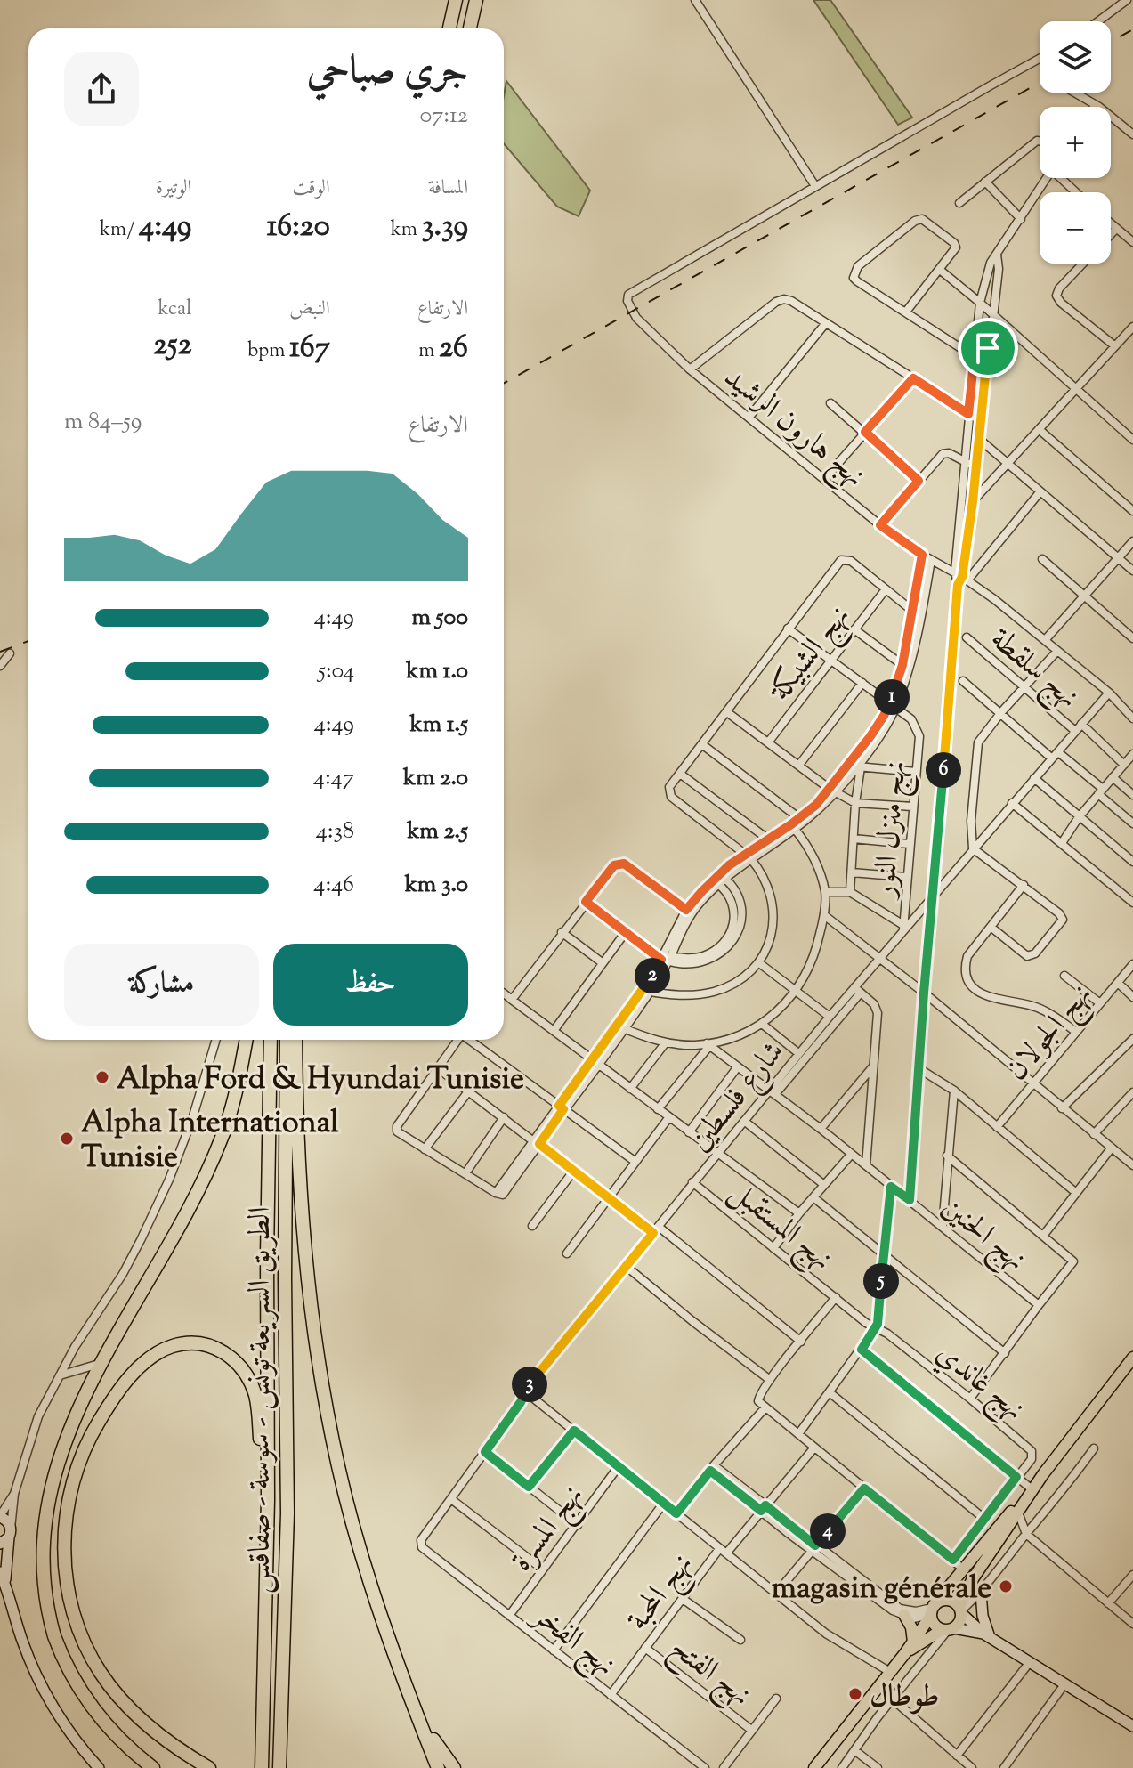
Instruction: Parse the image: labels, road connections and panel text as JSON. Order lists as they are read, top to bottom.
{
  "streets": {
    "highway": ["الطريق السريعة تونس - سوسة - صفاقس"],
    "street": [
      "نهج هارون الرشيد",
      "نهج الشبيكة",
      "نهج سلقطة",
      "نهج منزل النور",
      "نهج الجولان",
      "شارع فلسطين",
      "نهج المستقبل",
      "نهج الحنين",
      "نهج غاندي",
      "نهج المسرة",
      "نهج المحبة",
      "نهج الفخر",
      "نهج الفتح"
    ]
  },
  "crossings": [
    ["نهج هارون الرشيد", "شارع فلسطين"],
    ["نهج الشبيكة", "نهج منزل النور"],
    ["نهج سلقطة", "شارع فلسطين"],
    ["نهج منزل النور", "شارع فلسطين"],
    ["شارع فلسطين", "نهج المستقبل"],
    ["شارع فلسطين", "نهج الحنين"],
    ["شارع فلسطين", "نهج الفخر"],
    ["نهج المستقبل", "نهج غاندي"],
    ["نهج المسرة", "نهج الفخر"],
    ["نهج المحبة", "نهج الفخر"],
    ["نهج المحبة", "نهج الفتح"]
  ],
  "places": [
    "Alpha Ford & Hyundai Tunisie",
    "Alpha International Tunisie",
    "magasin générale",
    "طوطال"
  ],
  "page": {
    "map_buttons": ["+", "−"],
    "heading": ["جري صباحي", "07:12"],
    "stats": [
      ["المسافة", "3.39 km"],
      ["الوقت", "16:20"],
      ["الوتيرة", "4:49 /km"],
      ["الارتفاع", "26 m"],
      ["النبض", "167 bpm"],
      ["kcal", "252"]
    ],
    "chart": ["الارتفاع", "59–84 m"],
    "list": [
      {
        "name": "500 m",
        "note": "4:49"
      },
      {
        "name": "1.0 km",
        "note": "5:04"
      },
      {
        "name": "1.5 km",
        "note": "4:49"
      },
      {
        "name": "2.0 km",
        "note": "4:47"
      },
      {
        "name": "2.5 km",
        "note": "4:38"
      },
      {
        "name": "3.0 km",
        "note": "4:46"
      }
    ],
    "pins": [
      "1",
      "6",
      "2",
      "5",
      "3",
      "4"
    ],
    "buttons": ["حفظ", "مشاركة"]
  }
}
